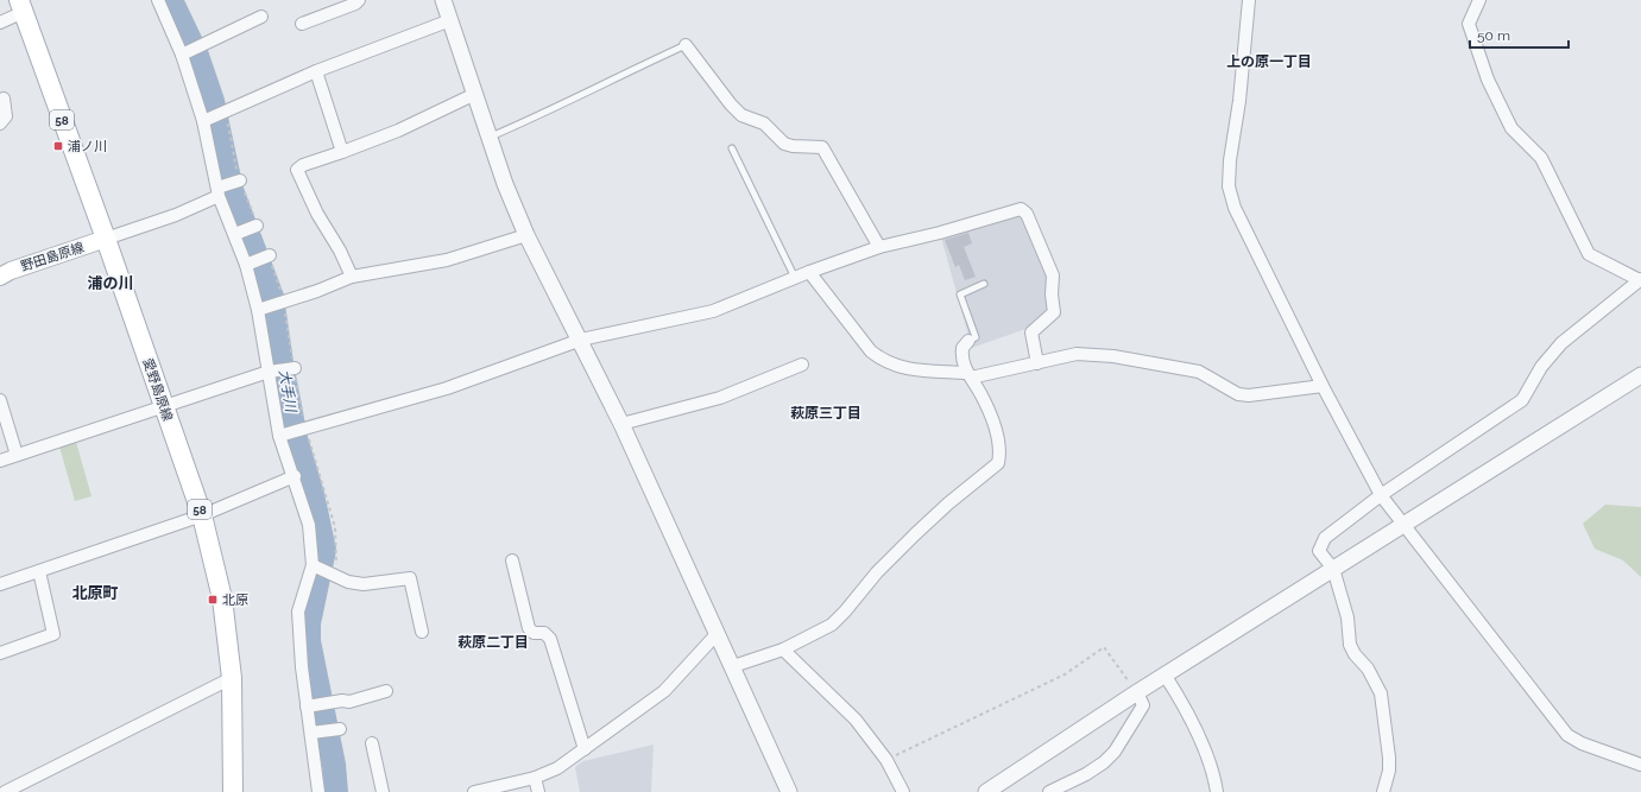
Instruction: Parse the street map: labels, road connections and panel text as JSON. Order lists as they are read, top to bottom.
{
  "streets": {
    "main road": ["58", "野田島原線", "愛野島原線"]
  },
  "crossings": [
    ["野田島原線", "愛野島原線"]
  ],
  "districts": [
    "上の原一丁目",
    "浦の川",
    "萩原三丁目",
    "北原町",
    "萩原二丁目"
  ],
  "water": ["大手川"],
  "places": {
    "transit": ["浦ノ川", "北原"]
  },
  "scale_bar": "50 m"
}
